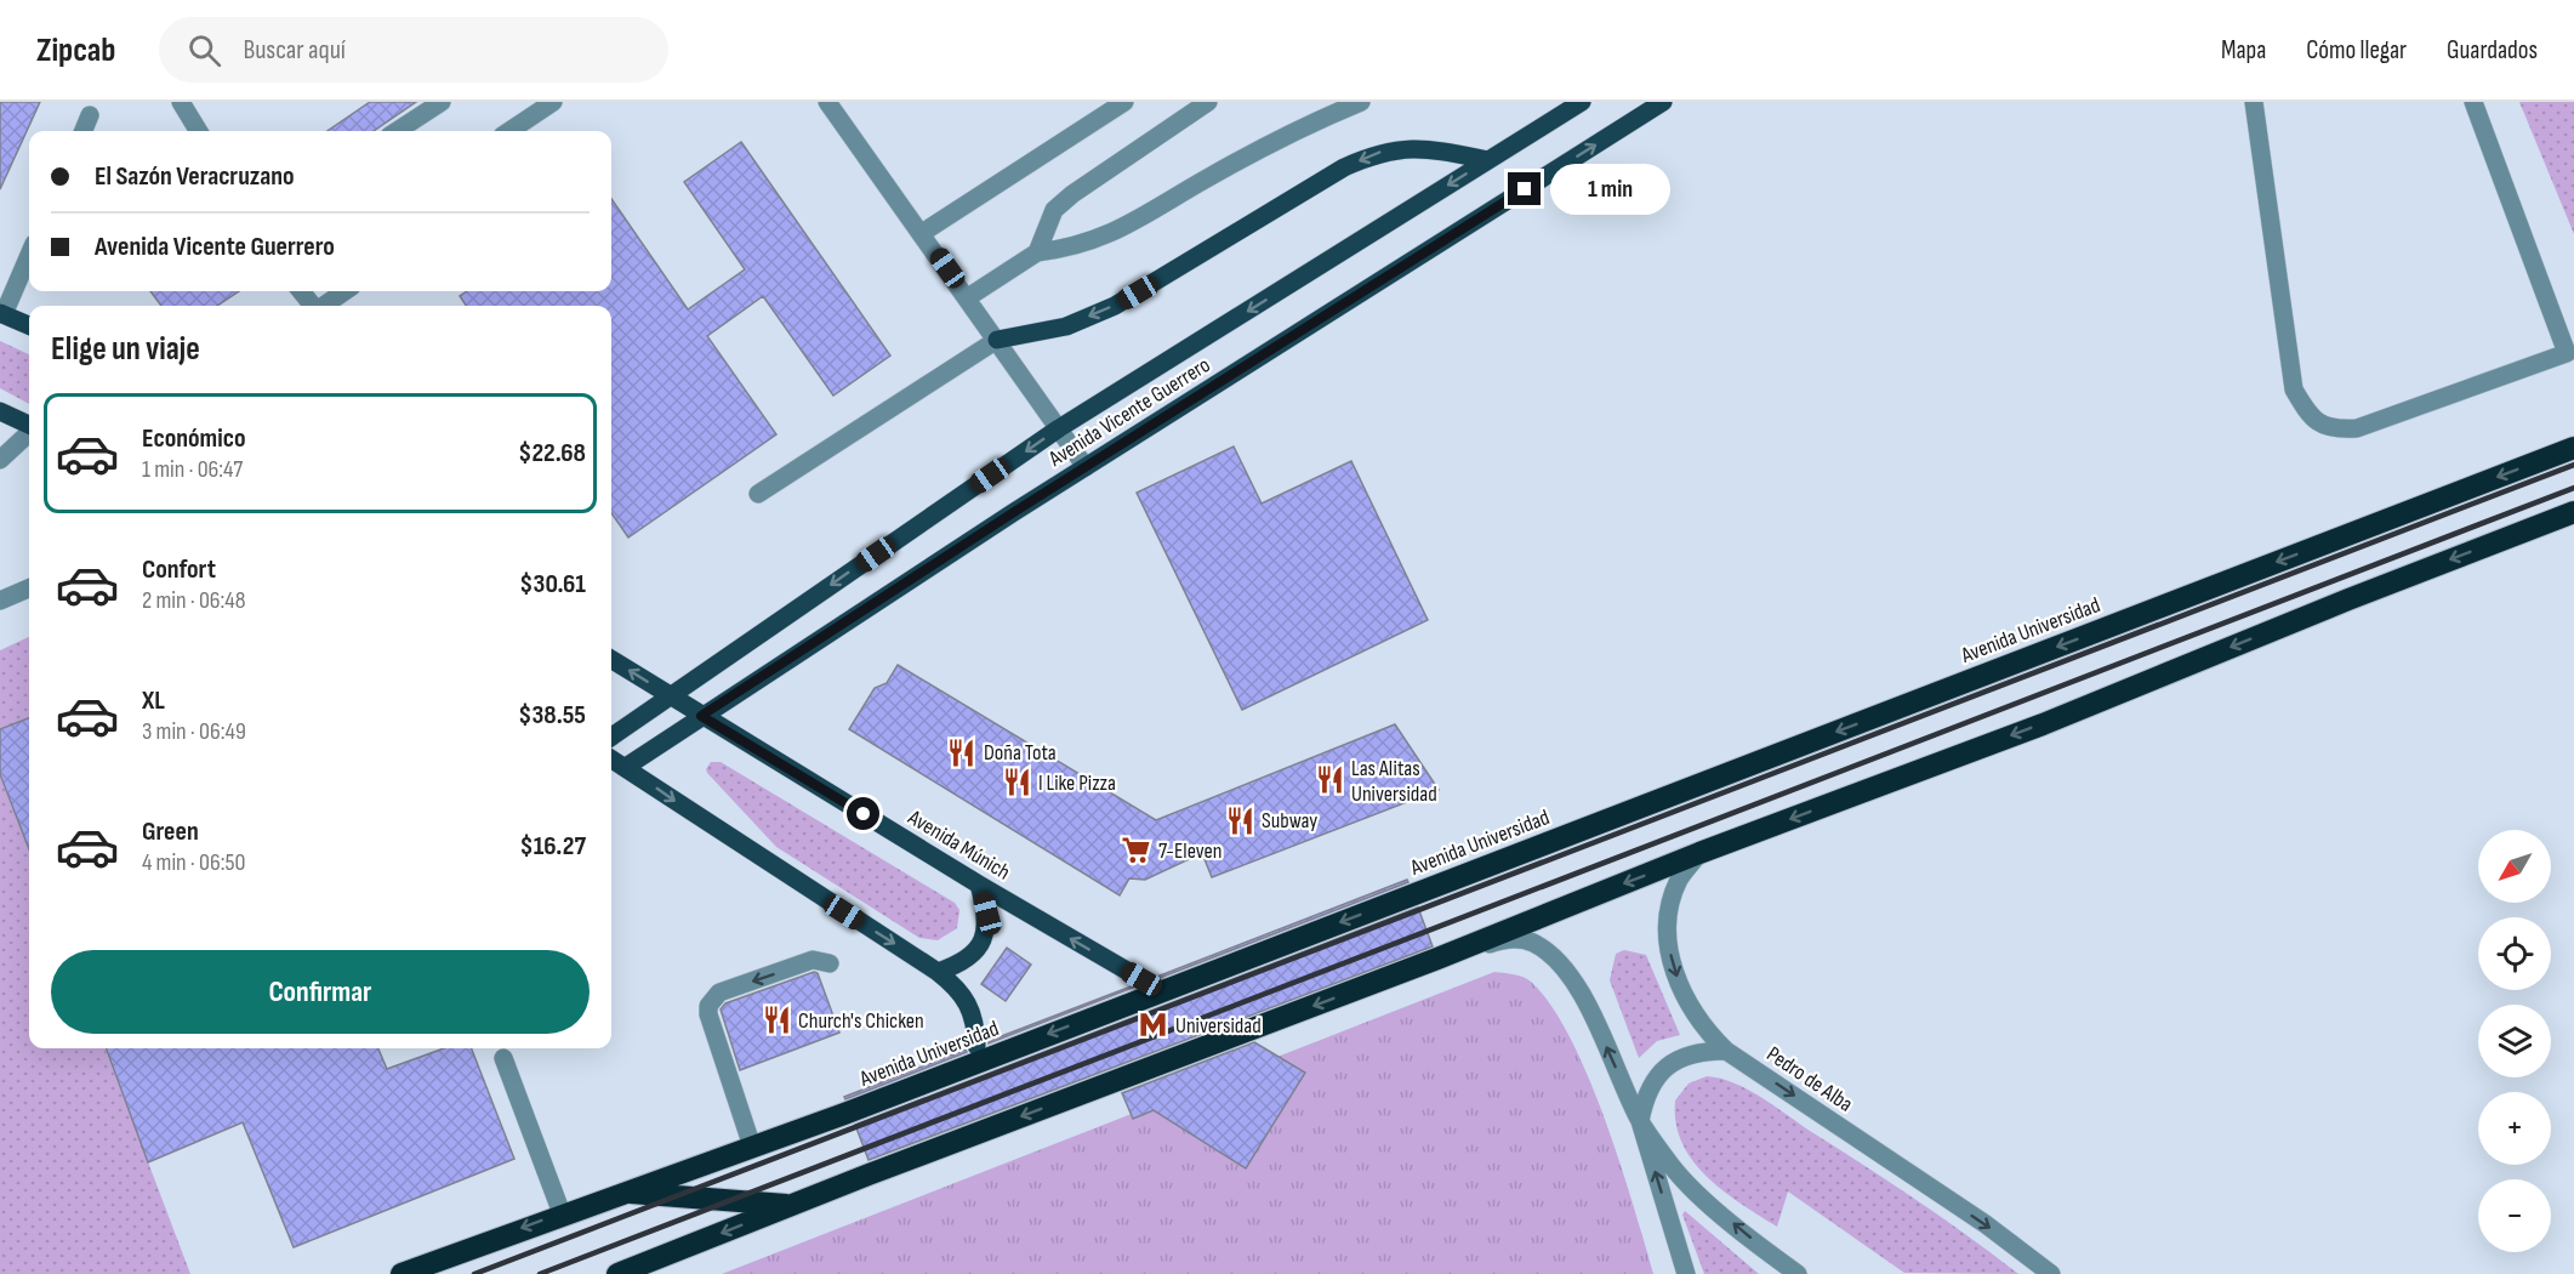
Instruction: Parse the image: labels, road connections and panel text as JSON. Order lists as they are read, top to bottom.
{
  "streets": {
    "highway": ["Avenida Universidad"],
    "main road": ["Avenida Vicente Guerrero", "Avenida Múnich"],
    "street": ["Pedro de Alba"]
  },
  "crossings": [
    ["Avenida Vicente Guerrero", "Avenida Múnich"]
  ],
  "one_way": ["Avenida Múnich"],
  "places": {
    "restaurant": [
      "Doña Tota",
      "Las Alitas Universidad",
      "I Like Pizza",
      "Subway",
      "Church's Chicken"
    ],
    "supermarket": ["7-Eleven"],
    "metro station": ["Universidad"]
  },
  "north": "bottom left",
  "page": {
    "header": "Zipcab",
    "search": "Buscar aquí",
    "nav": ["Mapa", "Cómo llegar", "Guardados"],
    "banner": ["El Sazón Veracruzano", "Avenida Vicente Guerrero"],
    "bubble": "1 min",
    "heading": "Elige un viaje",
    "list": [
      {
        "name": "Económico",
        "note": "1 min · 06:47",
        "value": "$22.68"
      },
      {
        "name": "Confort",
        "note": "2 min · 06:48",
        "value": "$30.61"
      },
      {
        "name": "XL",
        "note": "3 min · 06:49",
        "value": "$38.55"
      },
      {
        "name": "Green",
        "note": "4 min · 06:50",
        "value": "$16.27"
      }
    ],
    "map_buttons": ["+", "−"],
    "buttons": "Confirmar"
  }
}
